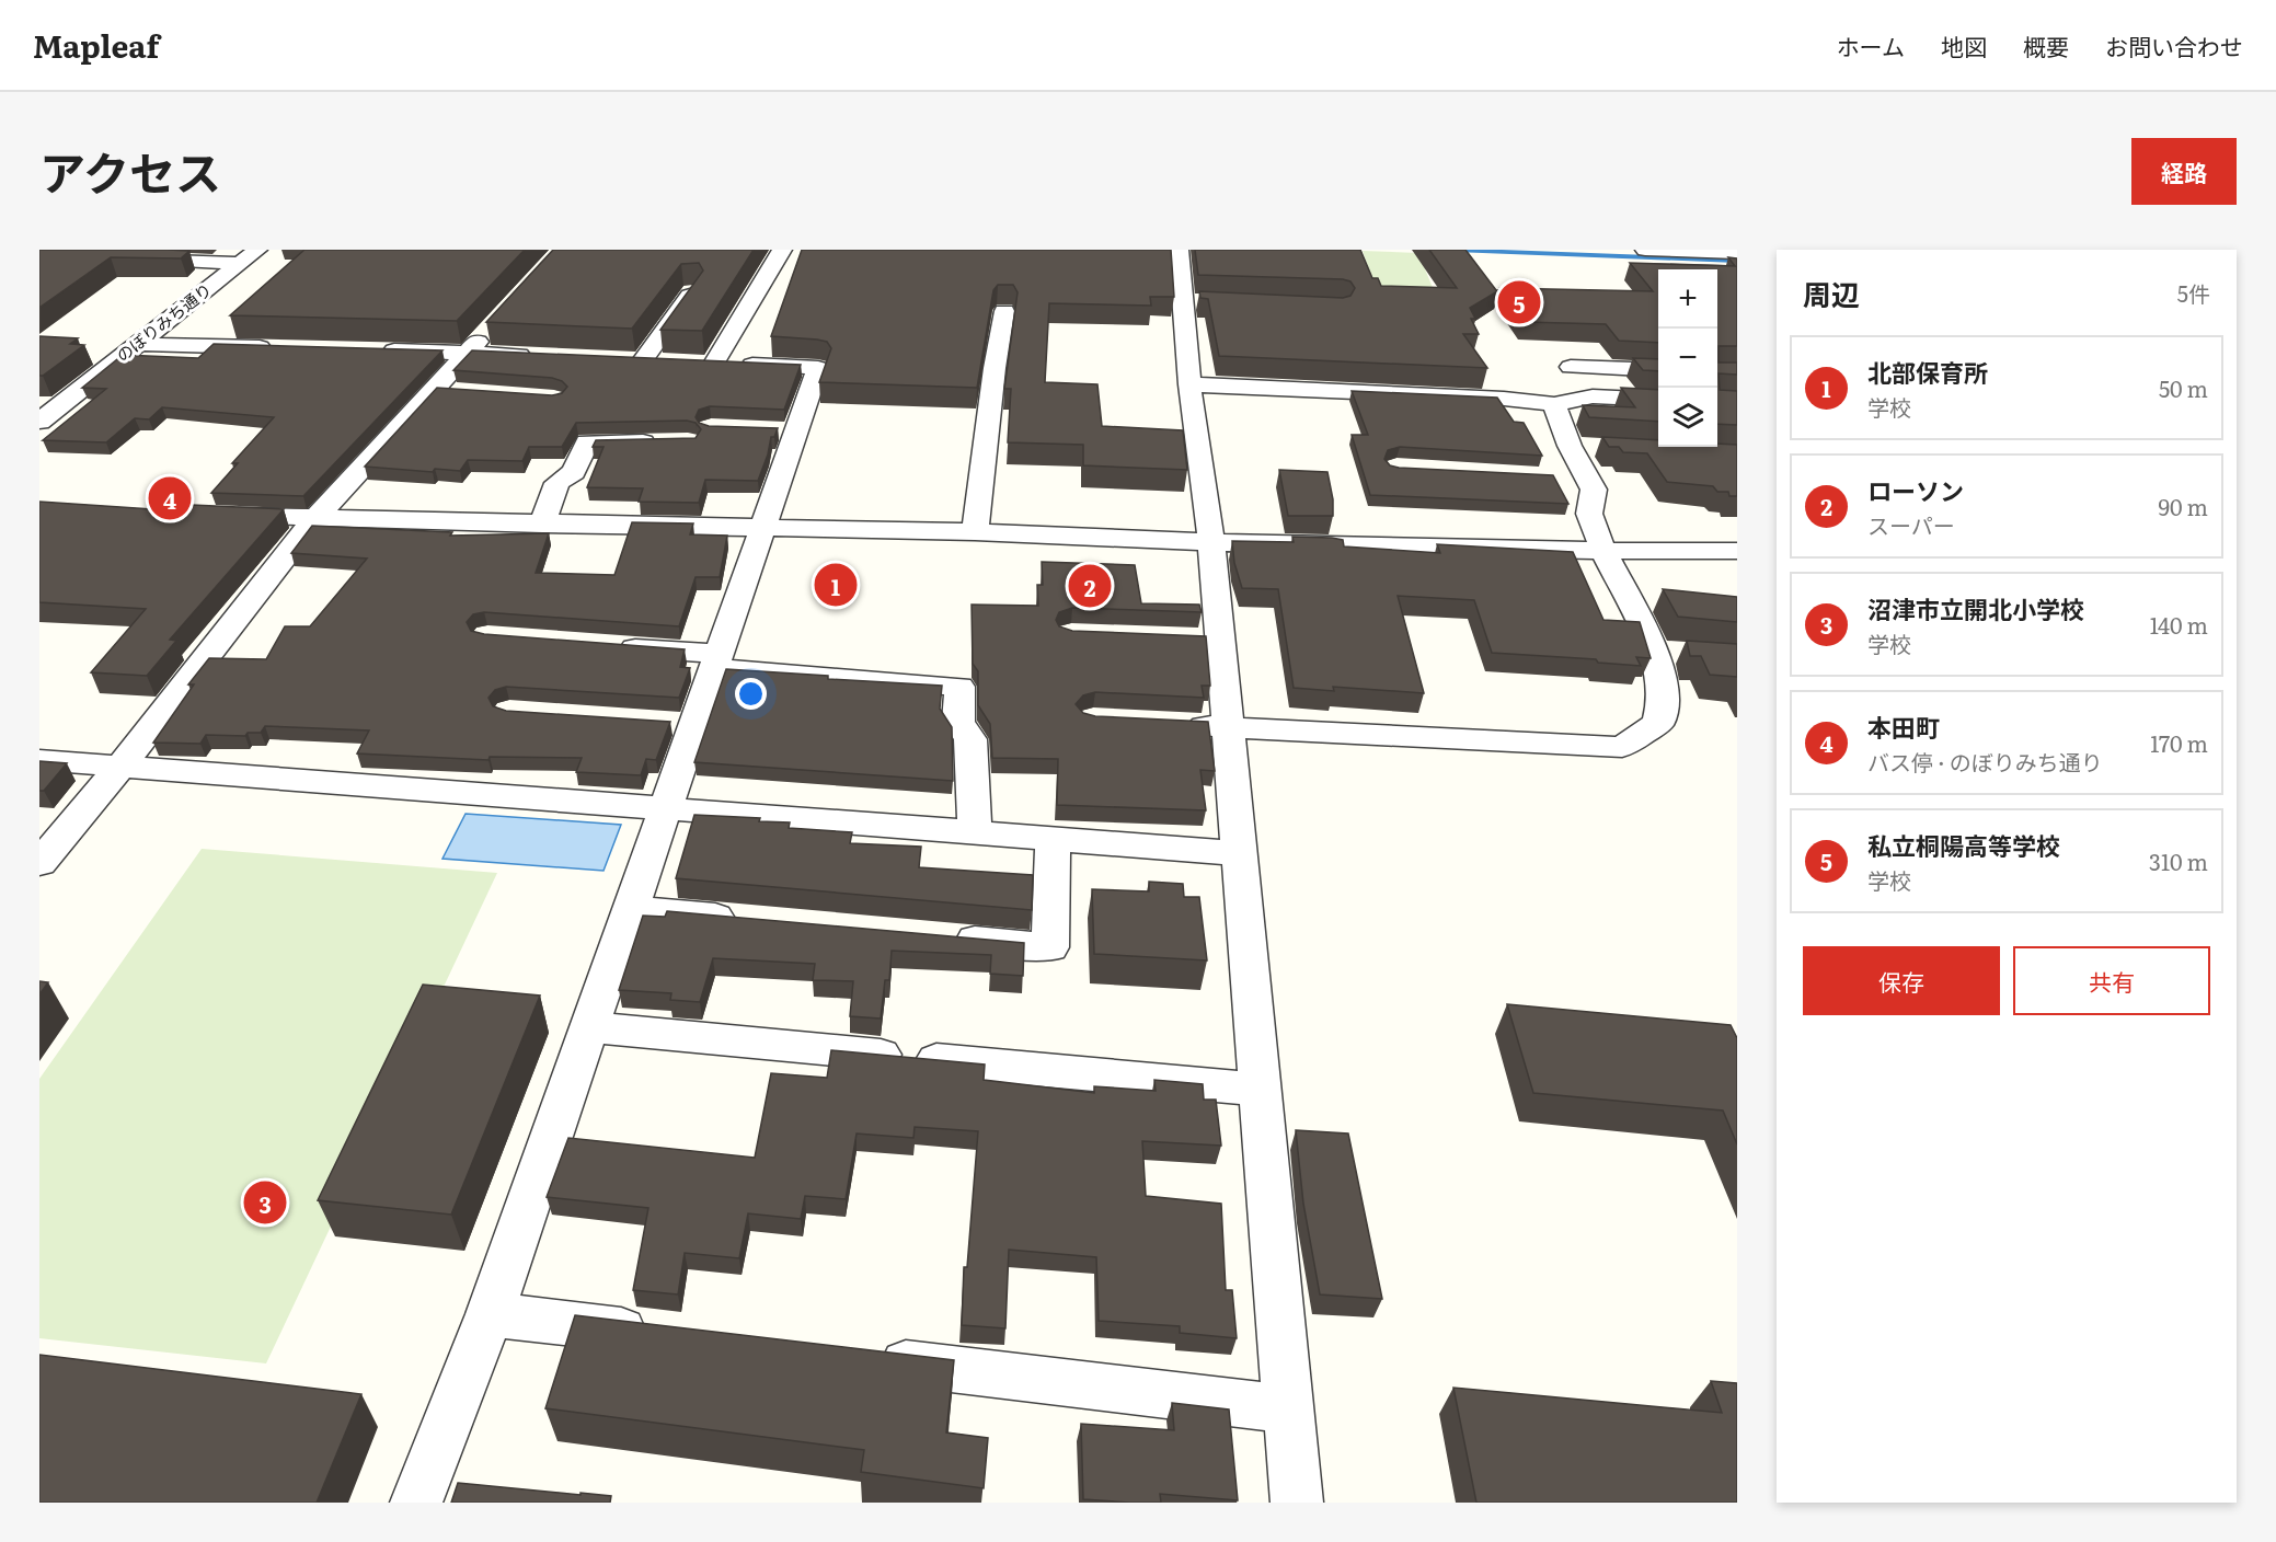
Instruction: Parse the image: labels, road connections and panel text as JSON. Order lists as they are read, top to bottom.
{
  "streets": {
    "street": ["のぼりみち通り"]
  },
  "page": {
    "header": "Mapleaf",
    "nav": [
      "ホーム",
      "地図",
      "概要",
      "お問い合わせ"
    ],
    "title": "アクセス",
    "buttons": [
      "経路",
      ["保存", "共有"]
    ],
    "heading": ["周辺", "5件"],
    "map_buttons": ["+", "−"],
    "pins": [
      "5",
      "4",
      "1",
      "2",
      "3"
    ],
    "list": [
      {
        "mark": "1",
        "name": "北部保育所",
        "note": "学校",
        "value": "50 m"
      },
      {
        "mark": "2",
        "name": "ローソン",
        "note": "スーパー",
        "value": "90 m"
      },
      {
        "mark": "3",
        "name": "沼津市立開北小学校",
        "note": "学校",
        "value": "140 m"
      },
      {
        "mark": "4",
        "name": "本田町",
        "note": "バス停 · のぼりみち通り",
        "value": "170 m"
      },
      {
        "mark": "5",
        "name": "私立桐陽高等学校",
        "note": "学校",
        "value": "310 m"
      }
    ]
  }
}
